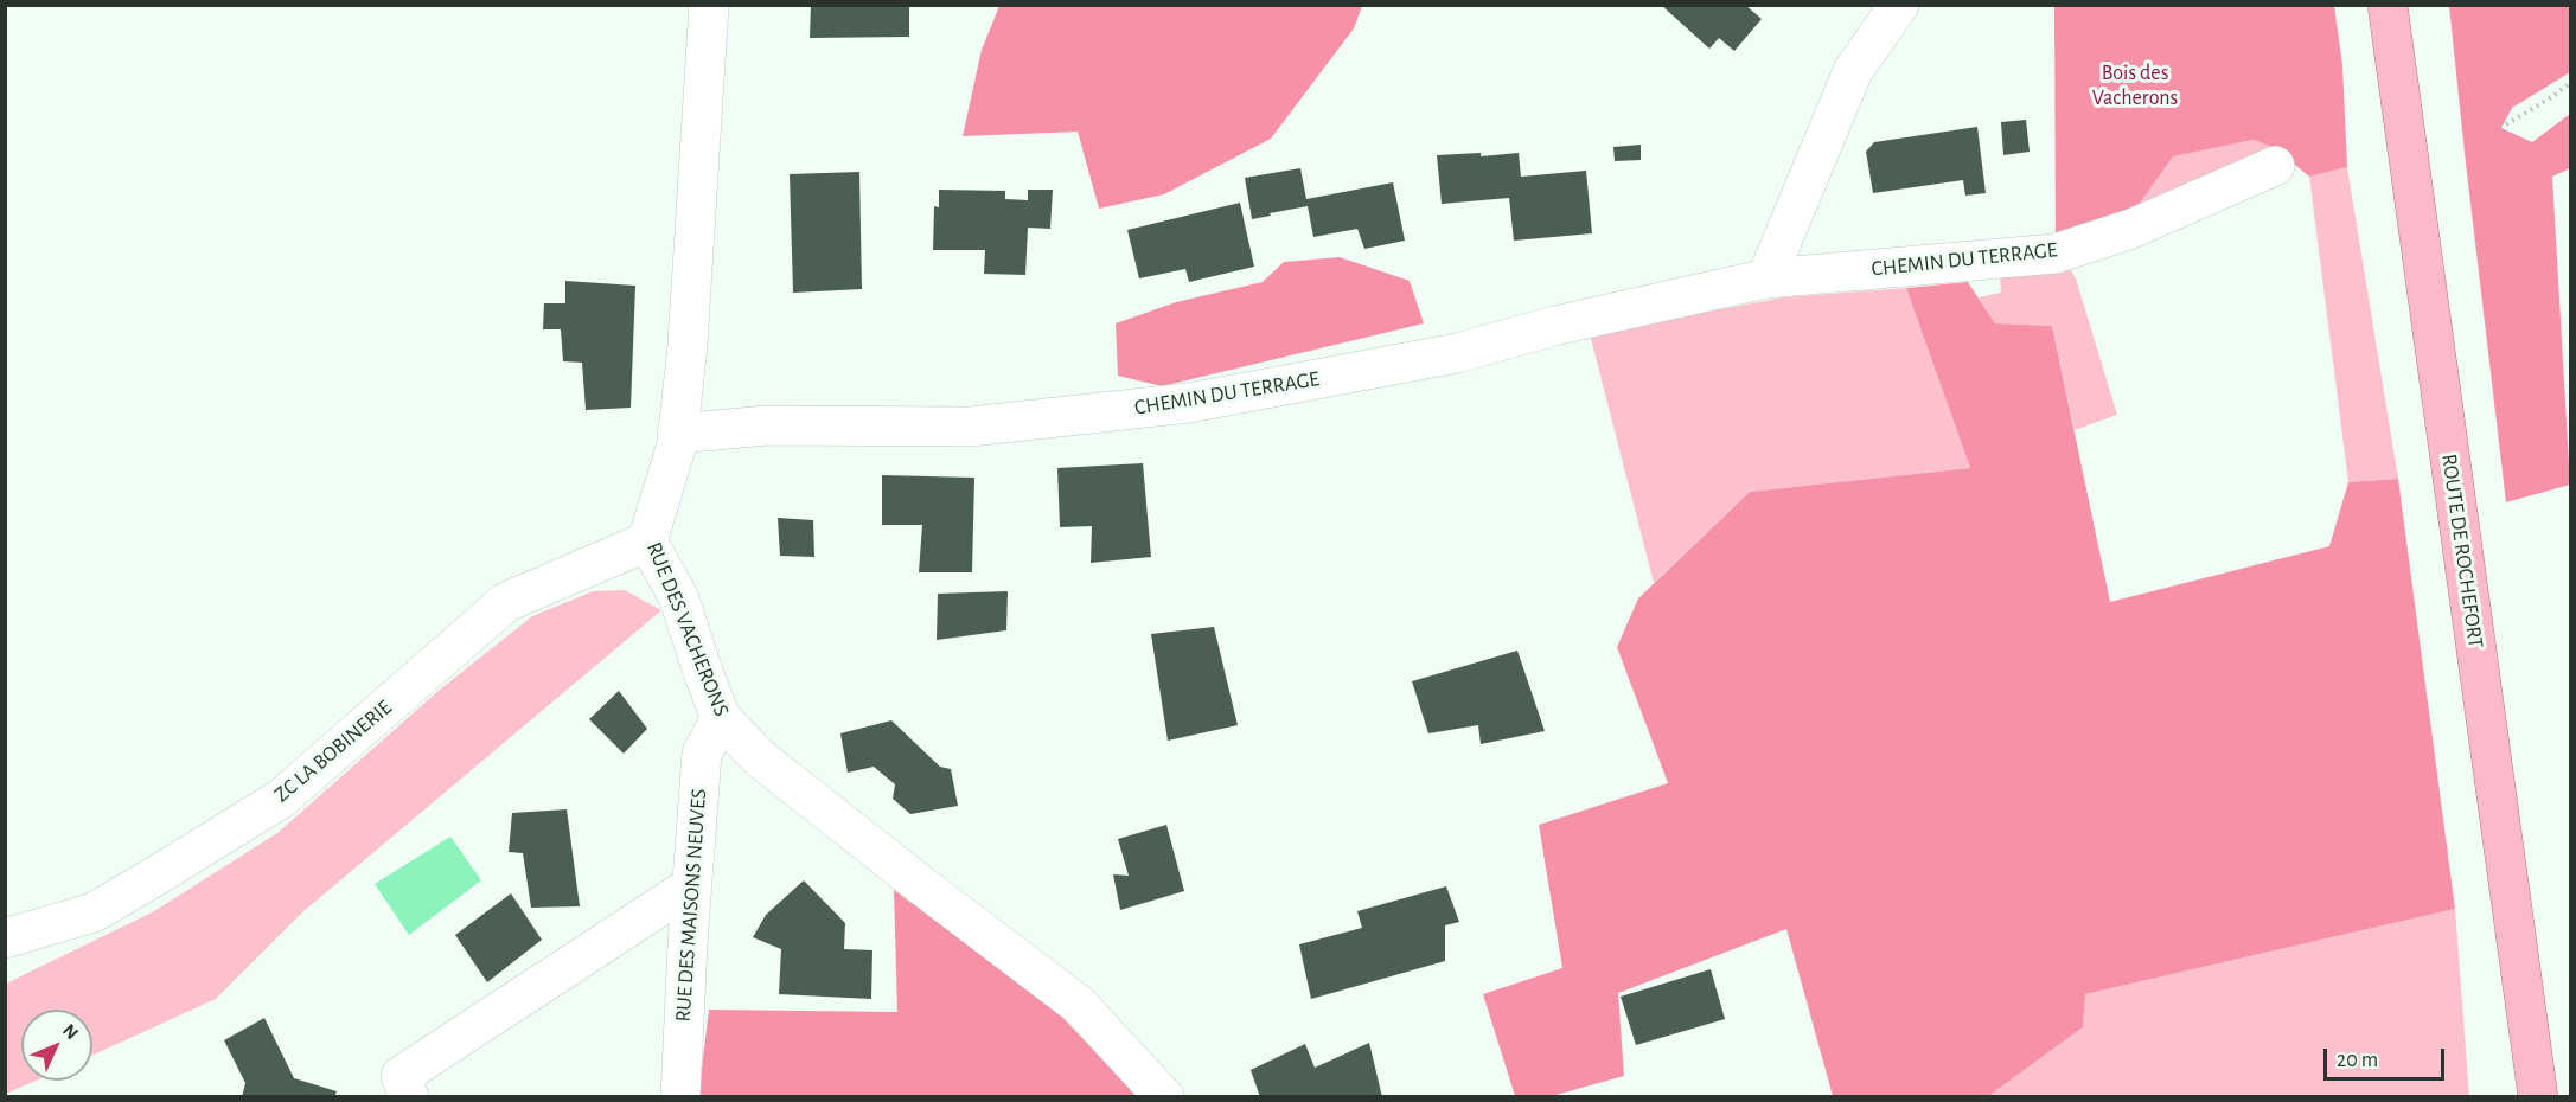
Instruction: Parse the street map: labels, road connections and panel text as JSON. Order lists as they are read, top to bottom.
{
  "streets": {
    "main road": ["ROUTE DE ROCHEFORT"],
    "street": [
      "CHEMIN DU TERRAGE",
      "RUE DES VACHERONS",
      "ZC LA BOBINERIE",
      "RUE DES MAISONS NEUVES"
    ]
  },
  "crossings": [
    ["CHEMIN DU TERRAGE", "RUE DES VACHERONS"],
    ["RUE DES VACHERONS", "ZC LA BOBINERIE"],
    ["RUE DES VACHERONS", "RUE DES MAISONS NEUVES"]
  ],
  "parks": ["Bois des Vacherons"],
  "scale_bar": "20 m",
  "north": "top right"
}
